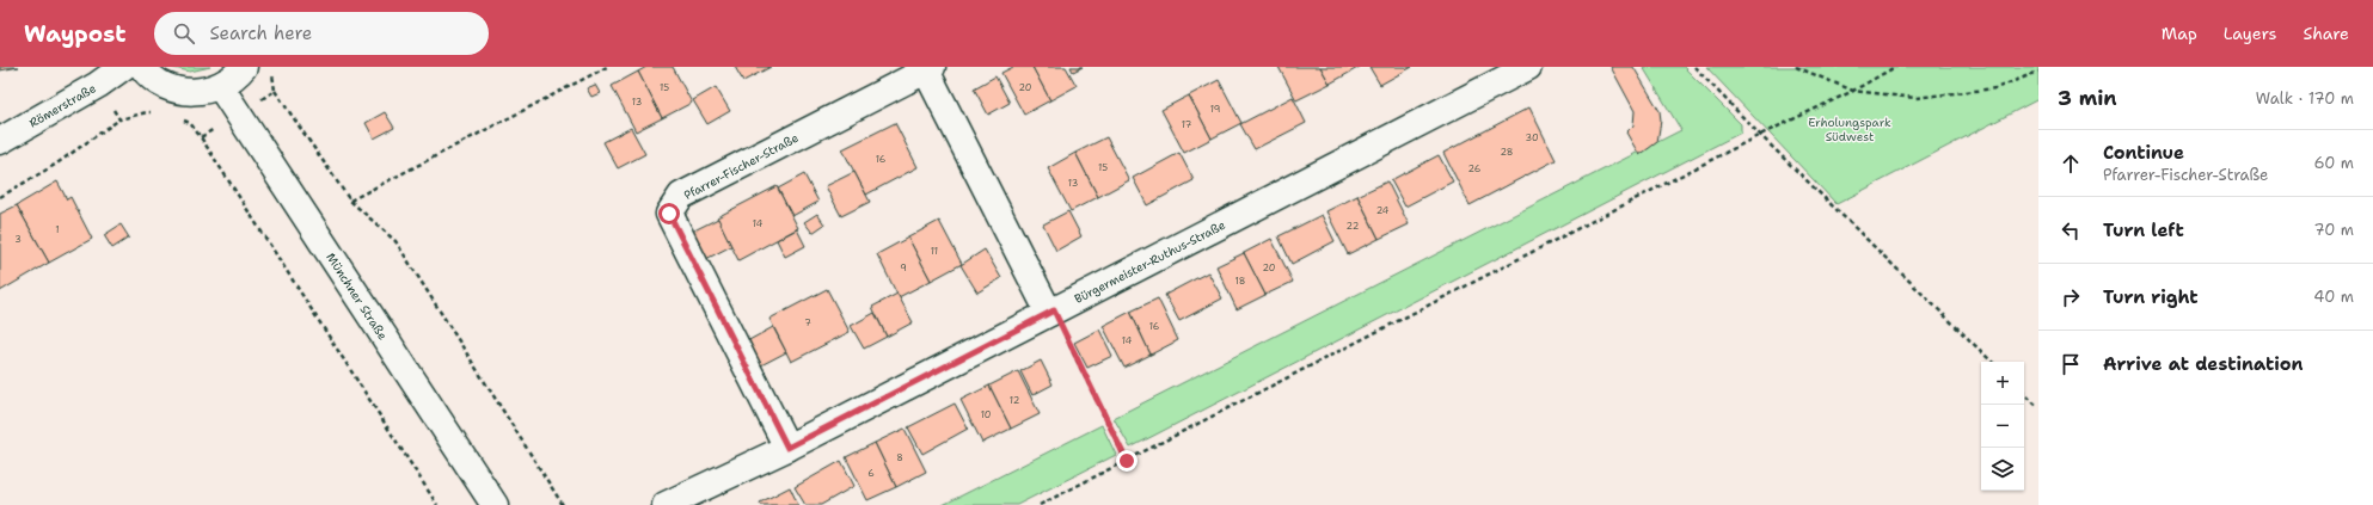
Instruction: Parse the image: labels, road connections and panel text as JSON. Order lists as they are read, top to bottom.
{
  "streets": {
    "street": [
      "Römerstraße",
      "Pfarrer-Fischer-Straße",
      "Bürgermeister-Ruthus-Straße",
      "Münchner Straße"
    ]
  },
  "crossings": [
    ["Pfarrer-Fischer-Straße", "Bürgermeister-Ruthus-Straße"]
  ],
  "parks": ["Erholungspark Südwest"],
  "house_numbers": [
    "15",
    "20",
    "13",
    "19",
    "17",
    "30",
    "28",
    "16",
    "15",
    "26",
    "13",
    "24",
    "14",
    "22",
    "1",
    "3",
    "11",
    "9",
    "20",
    "18",
    "7",
    "16",
    "14",
    "12",
    "10",
    "8",
    "6"
  ],
  "page": {
    "header": "Waypost",
    "search": "Search here",
    "nav": ["Map", "Layers", "Share"],
    "heading": ["3 min", "Walk · 170 m"],
    "list": [
      ["Continue", "Pfarrer-Fischer-Straße", "60 m"],
      ["Turn left", "70 m"],
      ["Turn right", "40 m"],
      "Arrive at destination"
    ],
    "map_buttons": ["+", "−"]
  }
}
